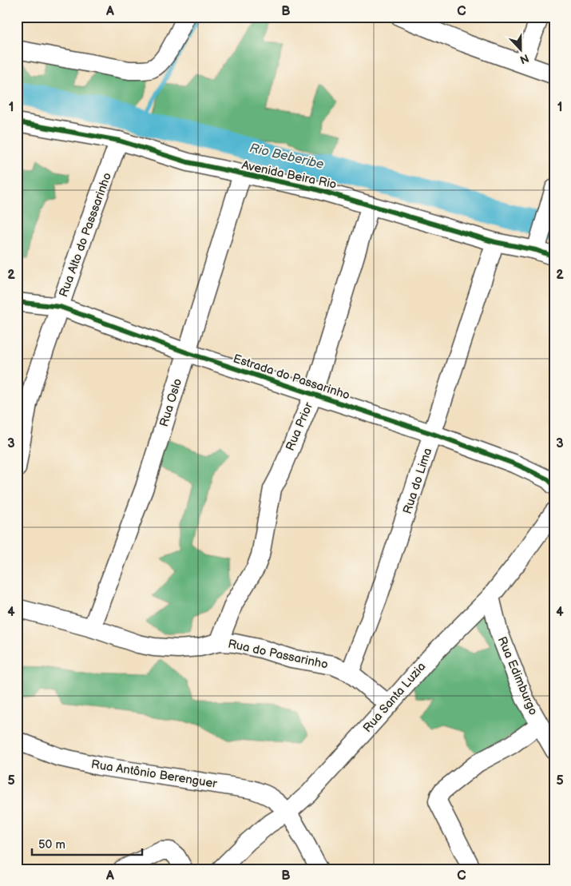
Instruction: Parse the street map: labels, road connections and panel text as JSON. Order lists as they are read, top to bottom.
{
  "streets": {
    "street": [
      "Avenida Beira Rio",
      "Rua Alto do Passsarinho",
      "Estrada do Passarinho",
      "Rua Oslo",
      "Rua Prior",
      "Rua do Lima",
      "Rua do Passarinho",
      "Rua Edimburgo",
      "Rua Santa Luzia",
      "Rua Antônio Berenguer"
    ]
  },
  "crossings": [
    ["Avenida Beira Rio", "Rua Alto do Passsarinho"],
    ["Avenida Beira Rio", "Rua Oslo"],
    ["Avenida Beira Rio", "Rua Prior"],
    ["Avenida Beira Rio", "Rua do Lima"],
    ["Rua Alto do Passsarinho", "Estrada do Passarinho"],
    ["Estrada do Passarinho", "Rua Oslo"],
    ["Estrada do Passarinho", "Rua Prior"],
    ["Estrada do Passarinho", "Rua do Lima"],
    ["Rua Oslo", "Rua do Passarinho"],
    ["Rua Prior", "Rua do Passarinho"],
    ["Rua do Lima", "Rua do Passarinho"],
    ["Rua do Passarinho", "Rua Santa Luzia"],
    ["Rua Edimburgo", "Rua Santa Luzia"],
    ["Rua Santa Luzia", "Rua Antônio Berenguer"]
  ],
  "water": ["Rio Beberibe"],
  "scale_bar": "50 m",
  "north": "bottom",
  "grid": {
    "columns": ["A", "B", "C"],
    "rows": [
      "1",
      "2",
      "3",
      "4",
      "5"
    ]
  }
}
